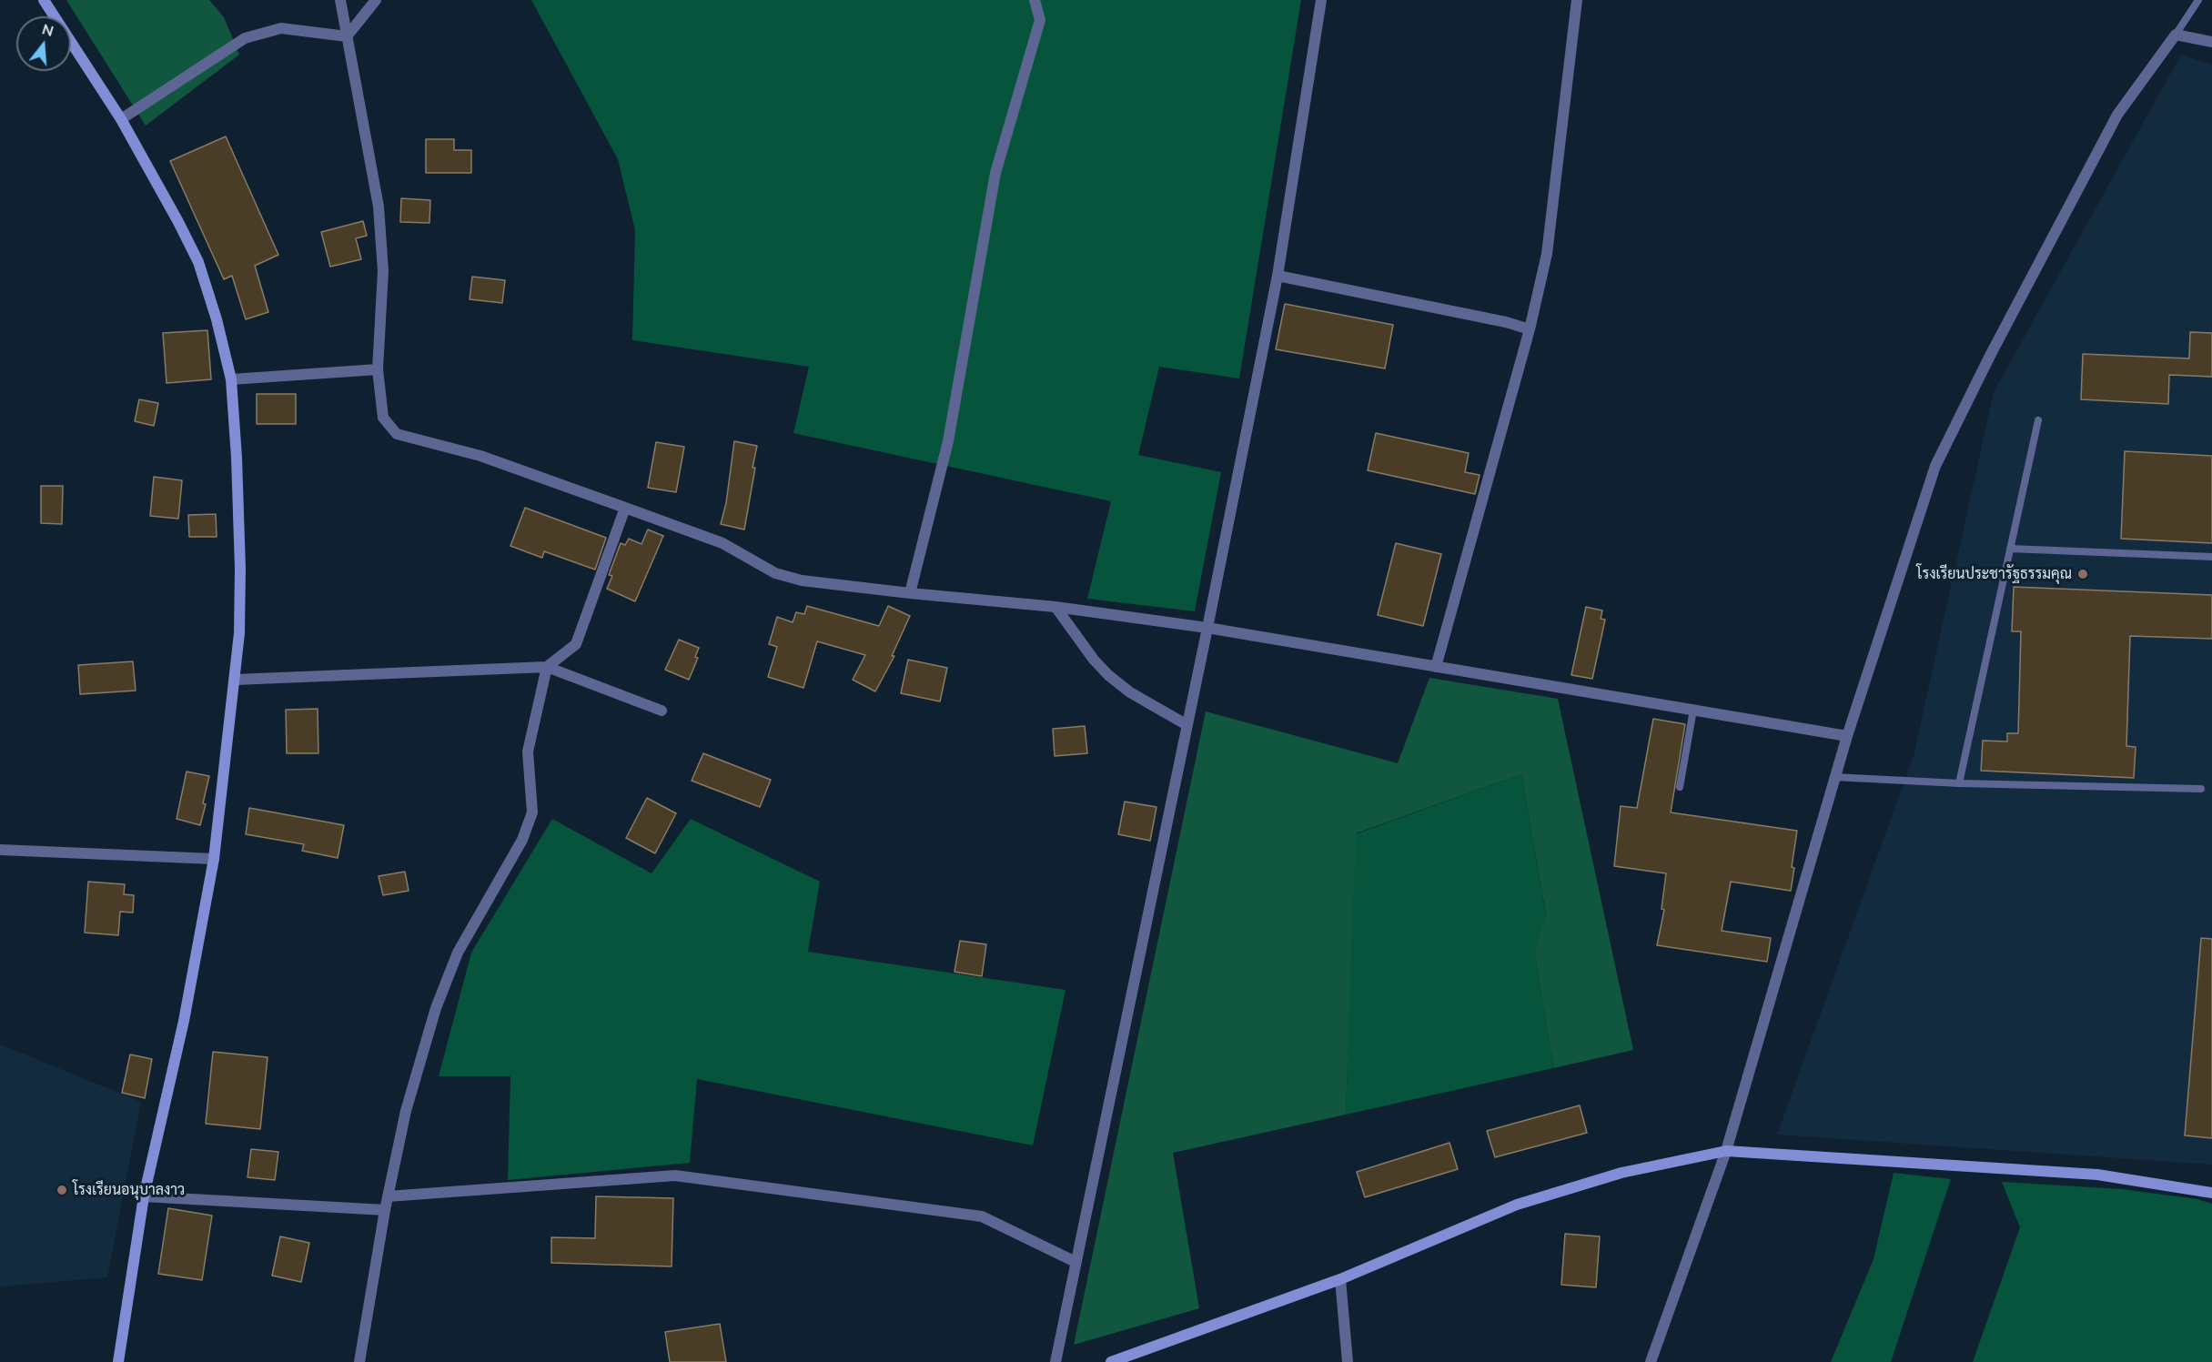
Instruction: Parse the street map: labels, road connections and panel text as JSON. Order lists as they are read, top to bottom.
{
  "places": ["โรงเรียนประชารัฐธรรมคุณ", "โรงเรียนอนุบาลงาว"],
  "north": "top"
}
